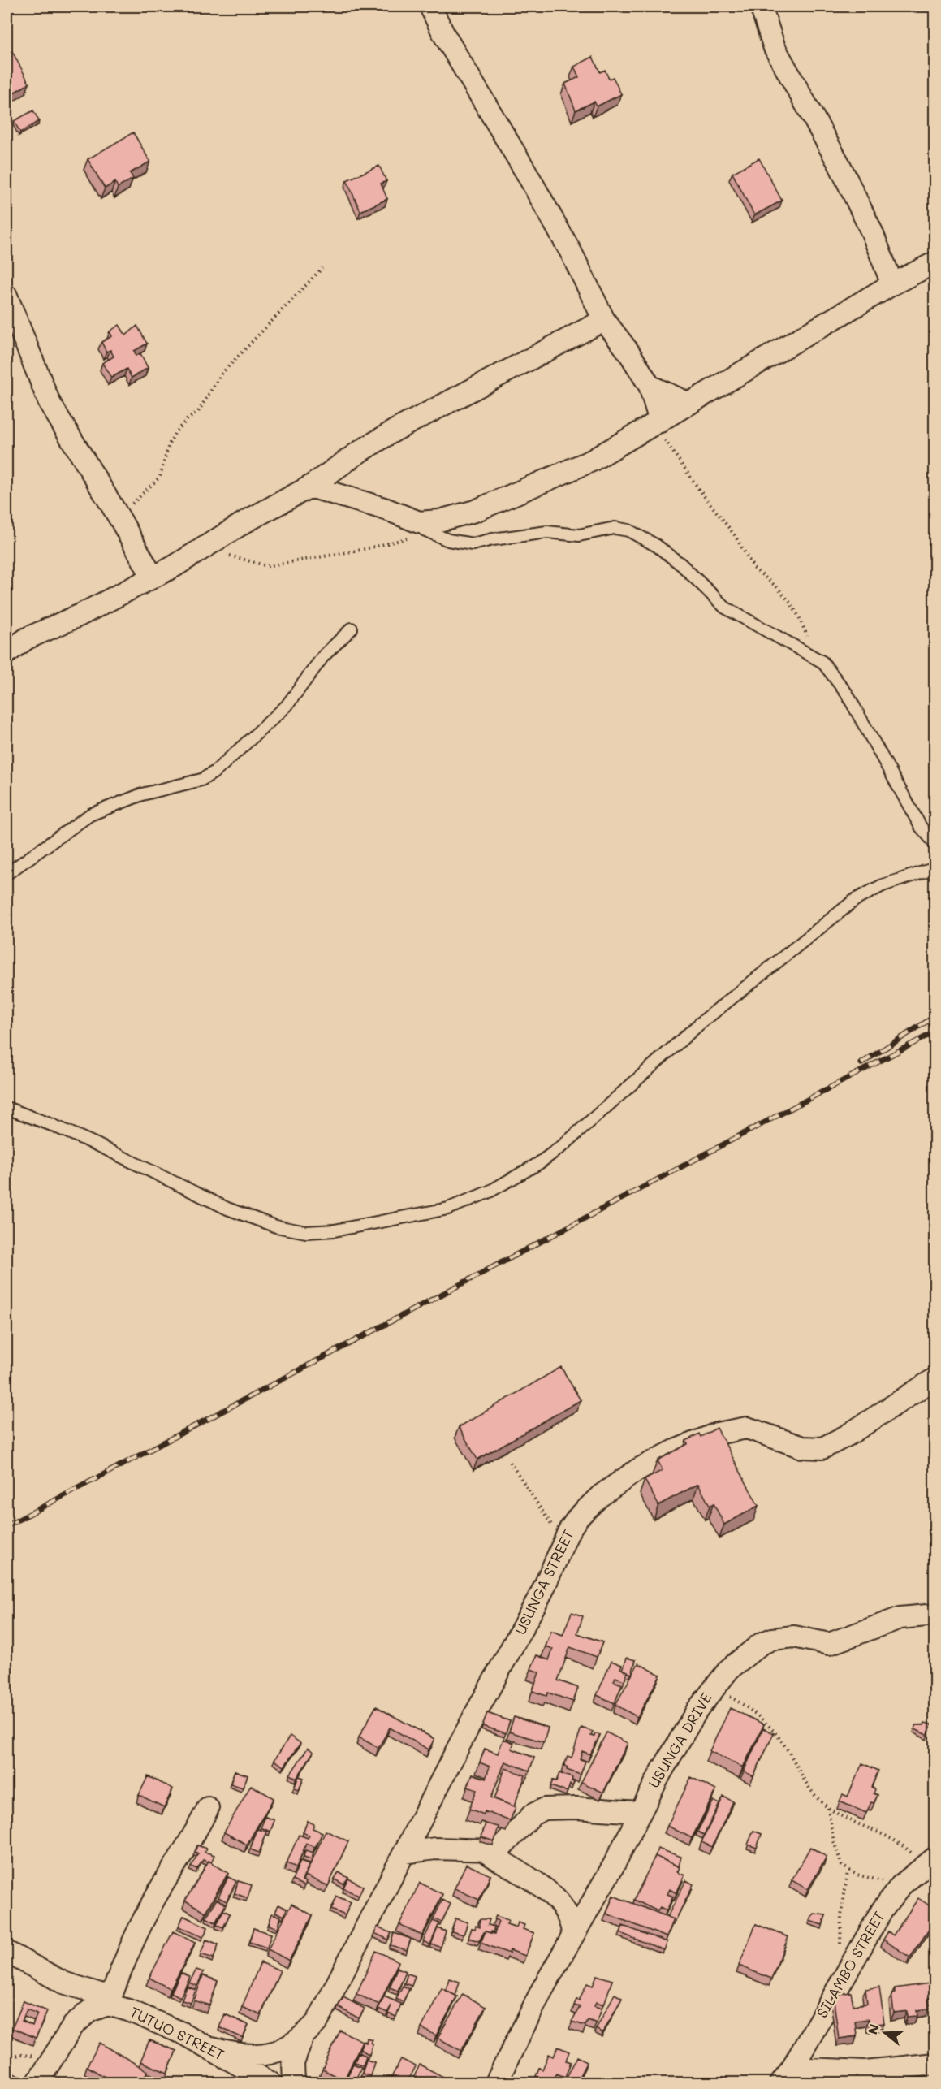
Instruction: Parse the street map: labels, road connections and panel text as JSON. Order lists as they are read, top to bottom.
{
  "streets": {
    "street": [
      "USUNGA STREET",
      "USUNGA DRIVE",
      "SILAMBO STREET",
      "TUTUO STREET"
    ]
  },
  "north": "left"
}
